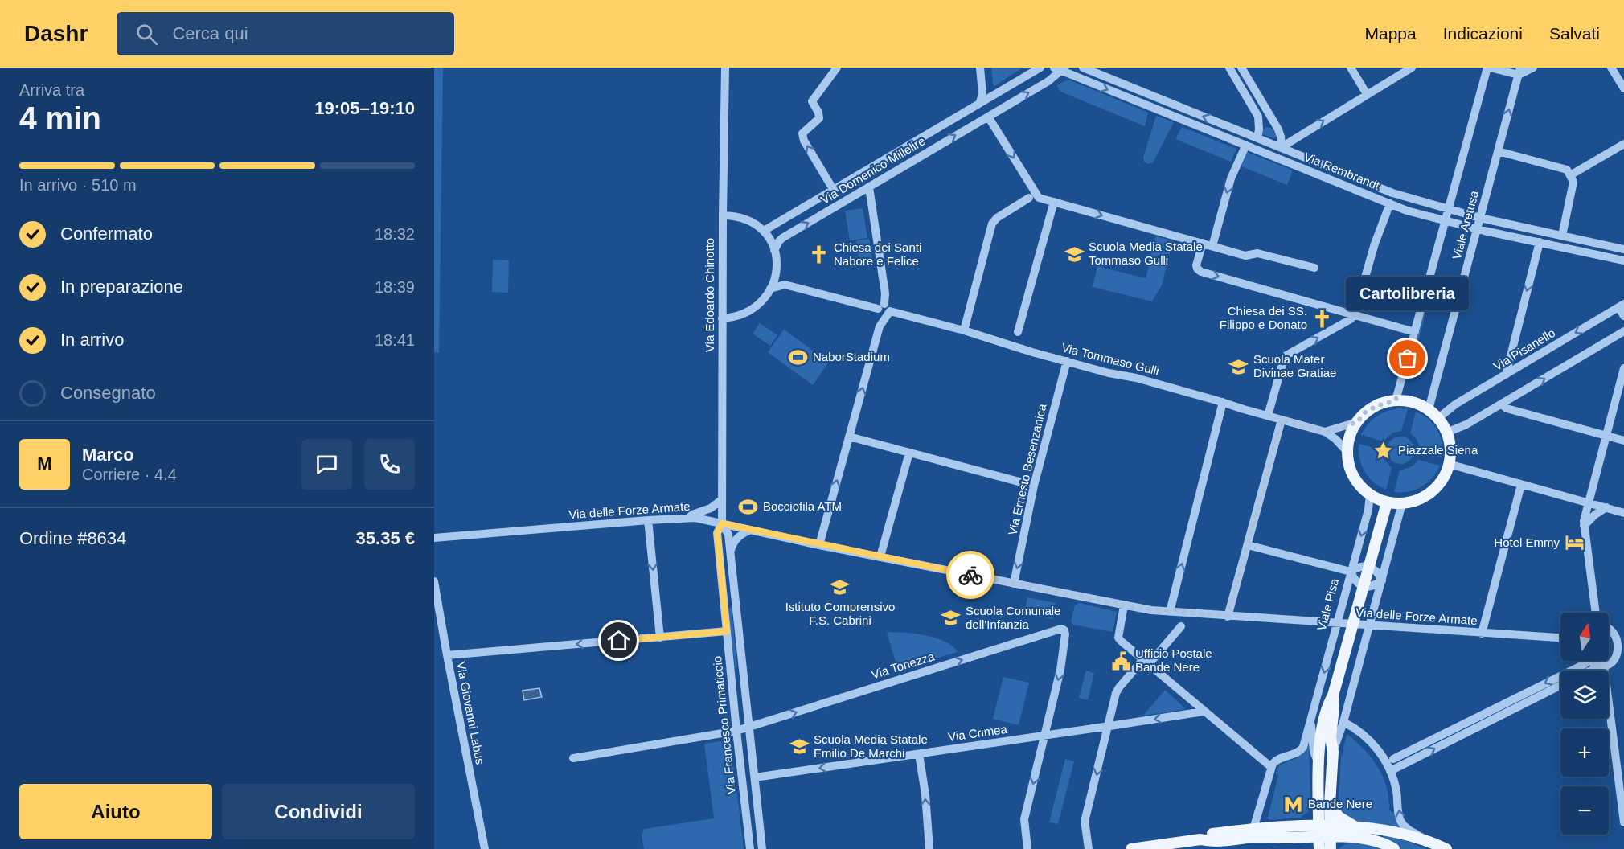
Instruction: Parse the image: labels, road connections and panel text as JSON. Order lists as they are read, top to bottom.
{
  "streets": {
    "street": [
      "Via Domenico Millelire",
      "Via Rembrandt",
      "Viale Aretusa",
      "Via Edoardo Chinotto",
      "Via Pisanello",
      "Via Tommaso Gulli",
      "Via Ernesto Besenzanica",
      "Via delle Forze Armate",
      "Viale Pisa",
      "Via Tonezza",
      "Via Giovanni Labus",
      "Via Francesco Primaticcio",
      "Via Crimea"
    ]
  },
  "crossings": [
    ["Via Domenico Millelire", "Via Rembrandt"],
    ["Via Rembrandt", "Viale Aretusa"],
    ["Viale Aretusa", "Via Pisanello"],
    ["Viale Aretusa", "Via Tommaso Gulli"],
    ["Viale Aretusa", "Viale Pisa"],
    ["Via Edoardo Chinotto", "Via delle Forze Armate"],
    ["Via Edoardo Chinotto", "Via Francesco Primaticcio"],
    ["Via Pisanello", "Via Tommaso Gulli"],
    ["Via Pisanello", "Viale Pisa"],
    ["Via Tommaso Gulli", "Via Ernesto Besenzanica"],
    ["Via Tommaso Gulli", "Viale Pisa"],
    ["Via Ernesto Besenzanica", "Via delle Forze Armate"],
    ["Via delle Forze Armate", "Viale Pisa"],
    ["Via delle Forze Armate", "Via Francesco Primaticcio"],
    ["Via Tonezza", "Via Francesco Primaticcio"],
    ["Via Tonezza", "Via Crimea"],
    ["Via Francesco Primaticcio", "Via Crimea"]
  ],
  "one_way": ["Via Ernesto Besenzanica", "Via Crimea"],
  "places": {
    "school or university": [
      "Scuola Media Statale Tommaso Gulli",
      "Scuola Mater Divinae Gratiae",
      "Istituto Comprensivo F.S. Cabrini",
      "Scuola Comunale dell'Infanzia",
      "Scuola Media Statale Emilio De Marchi"
    ],
    "church": ["Chiesa dei Santi Nabore e Felice", "Chiesa dei SS. Filippo e Donato"],
    "sports": ["NaborStadium", "Bocciofila ATM"],
    "other": ["Cartolibreria"],
    "place": ["Piazzale Siena"],
    "hotel": ["Hotel Emmy"],
    "public building": ["Ufficio Postale Bande Nere"],
    "metro station": ["Bande Nere"]
  },
  "north": "top",
  "page": {
    "header": "Dashr",
    "search": "Cerca qui",
    "nav": ["Mappa", "Indicazioni", "Salvati"],
    "heading": ["4 min", "Arriva tra", "19:05–19:10"],
    "panel": [
      "Marco",
      "Corriere · 4.4",
      "Ordine #8634",
      "35.35 €"
    ],
    "bar": "In arrivo · 510 m",
    "list": [
      ["Confermato", "18:32"],
      ["In preparazione", "18:39"],
      ["In arrivo", "18:41"],
      "Consegnato"
    ],
    "bubble": "Cartolibreria",
    "round": "M",
    "map_buttons": ["+", "−"],
    "buttons": ["Aiuto", "Condividi"]
  }
}
